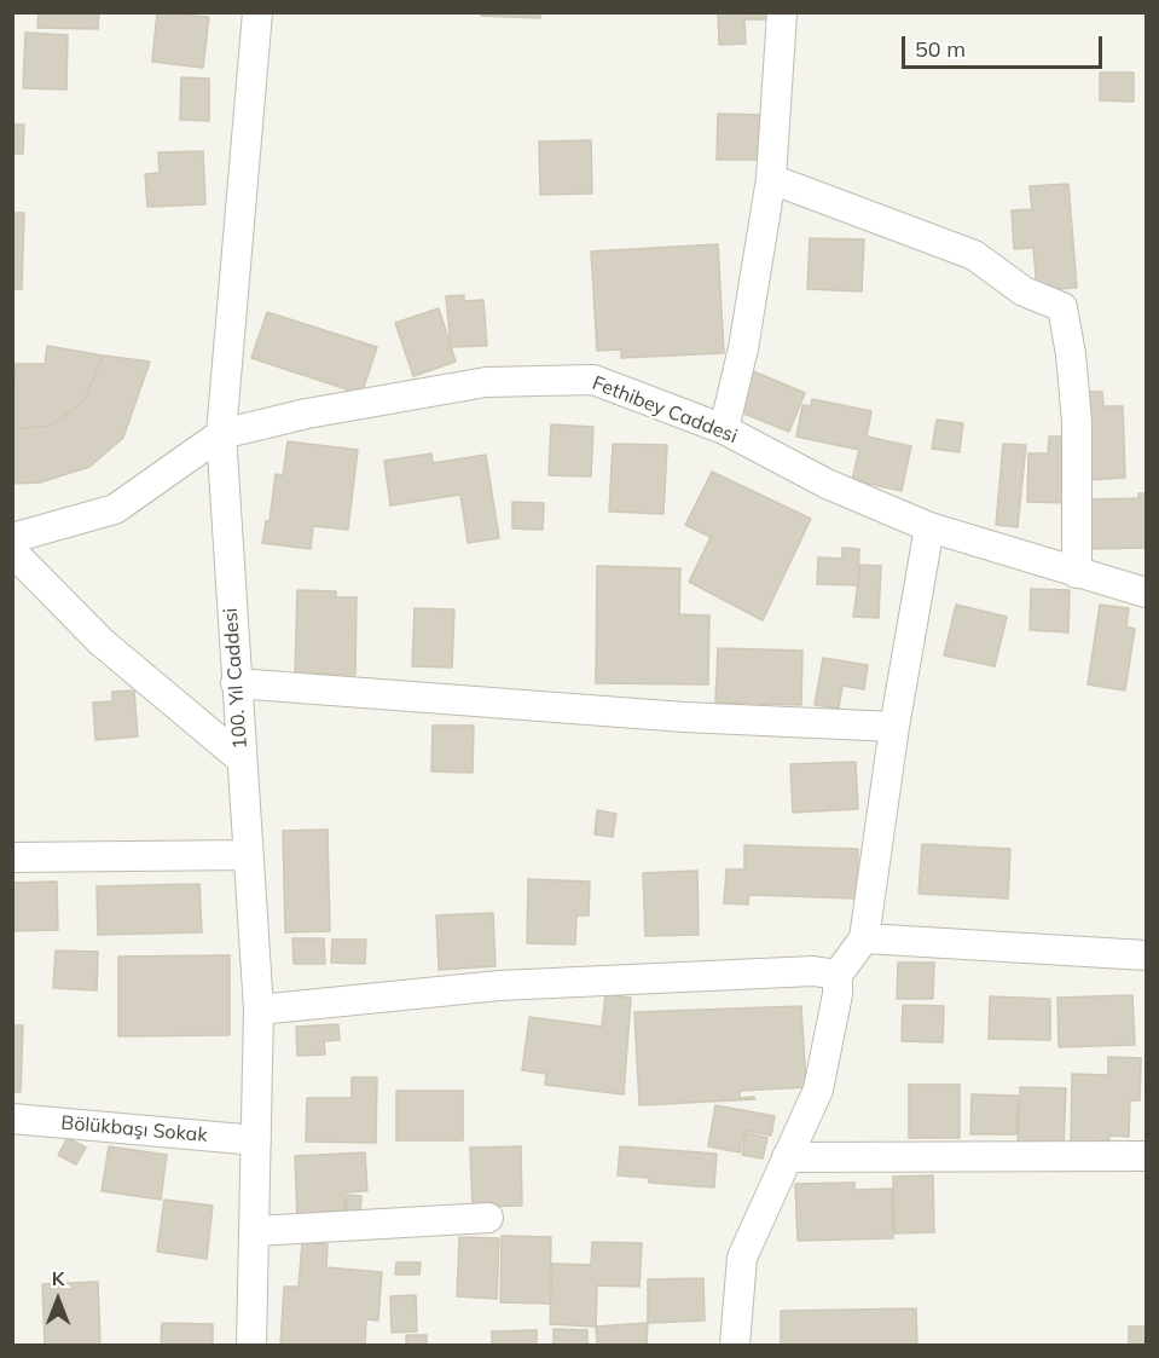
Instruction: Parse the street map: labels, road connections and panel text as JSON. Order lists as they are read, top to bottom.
{
  "streets": {
    "street": ["Fethibey Caddesi", "100. Yıl Caddesi", "Bölükbaşı Sokak"]
  },
  "crossings": [
    ["Fethibey Caddesi", "100. Yıl Caddesi"],
    ["100. Yıl Caddesi", "Bölükbaşı Sokak"]
  ],
  "scale_bar": "50 m",
  "north": "top"
}
